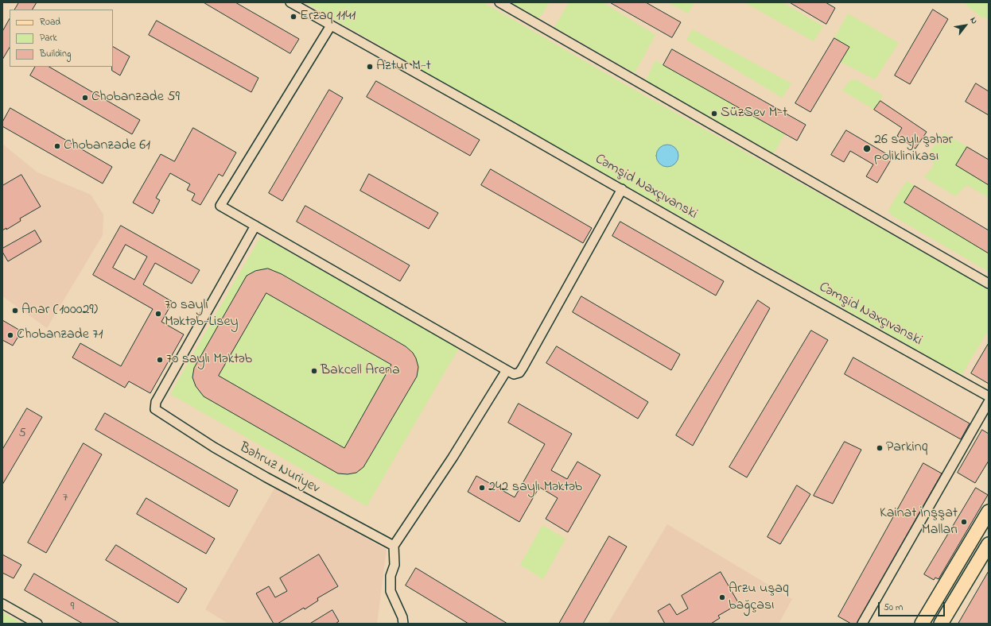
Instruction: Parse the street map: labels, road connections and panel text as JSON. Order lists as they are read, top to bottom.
{
  "streets": {
    "street": ["Cəmşid Naxçıvanski", "Bəhruz Nuriyev"]
  },
  "places": [
    "Erzaq 1141",
    "Aztur M-t",
    "Chobanzade 59",
    "SüzSev M-t",
    "Chobanzade 61",
    "26 saylı şəhər poliklinikası",
    "Anar (100029)",
    "70 saylı Məktəb-Lisey",
    "Chobanzade 71",
    "70 saylı Məktəb",
    "Bakcell Arena",
    "Parkinq",
    "242 saylı Məktəb",
    "Kainat İnşşat Malları",
    "Arzu uşaq bağçası"
  ],
  "house_numbers": ["5", "7", "9"],
  "legend": ["Road", "Park", "Building"],
  "scale_bar": "50 m",
  "north": "top right"
}
